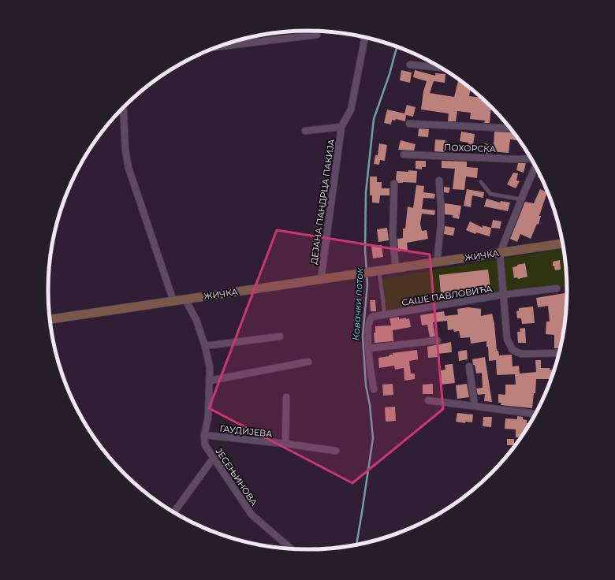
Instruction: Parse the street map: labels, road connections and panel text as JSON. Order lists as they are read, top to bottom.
{
  "streets": {
    "main road": ["ЖИЧКА"],
    "street": [
      "ПОХОРСКА",
      "ДЕЈАНА ПАНДРЦА ПАКИЈА",
      "САШЕ ПАВЛОВИЋА",
      "ГАУДИЈЕВА",
      "ЈЕСЕЊИНОВА"
    ]
  },
  "crossings": [
    ["ДЕЈАНА ПАНДРЦА ПАКИЈА", "ЖИЧКА"],
    ["ЖИЧКА", "ЈЕСЕЊИНОВА"],
    ["ГАУДИЈЕВА", "ЈЕСЕЊИНОВА"]
  ],
  "water": ["Ковачки поток"]
}
